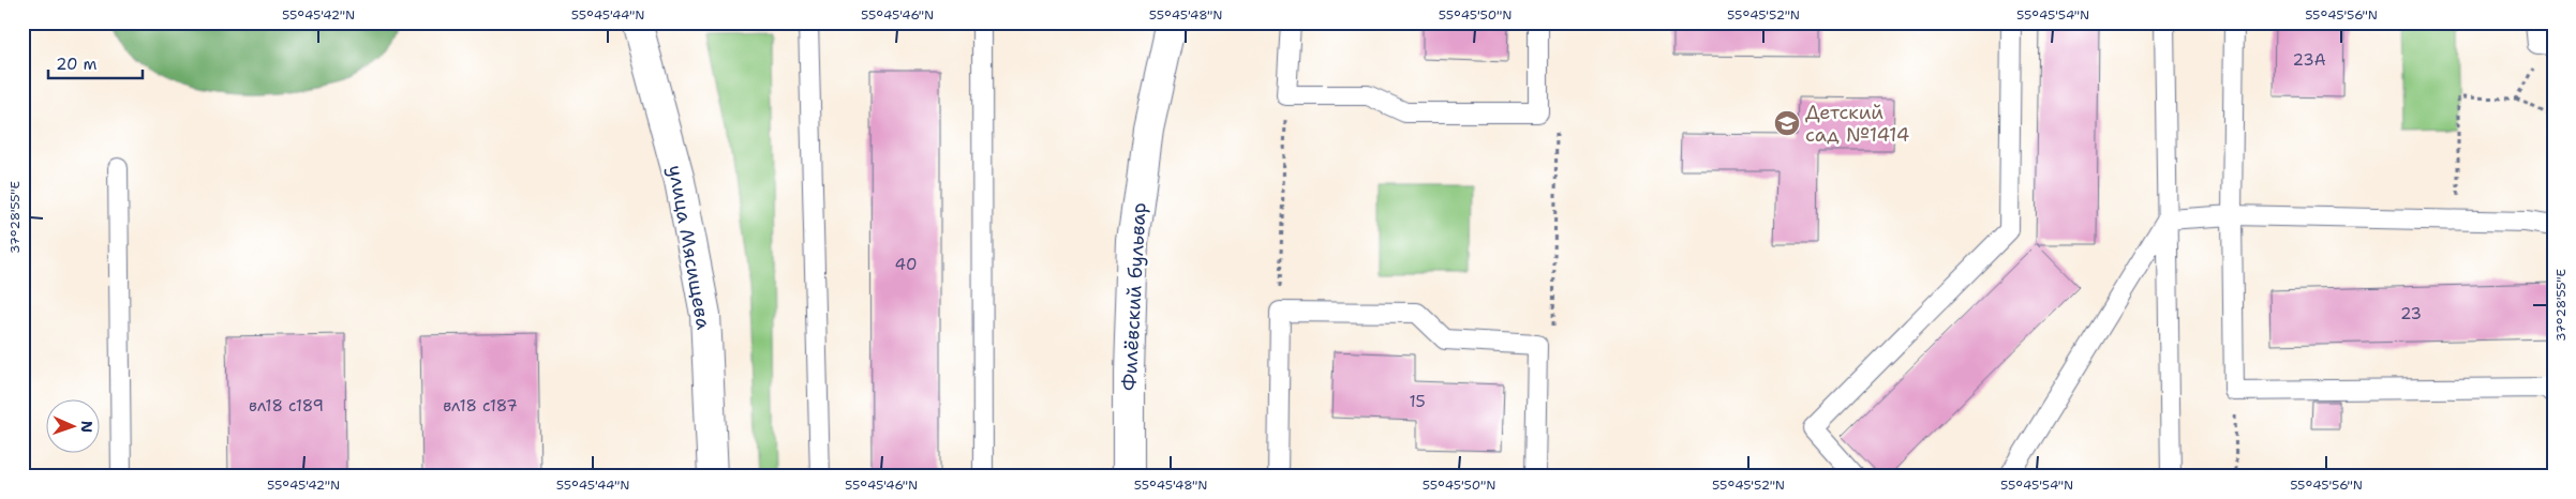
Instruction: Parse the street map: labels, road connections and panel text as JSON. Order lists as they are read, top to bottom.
{
  "streets": {
    "street": ["улица Мясищева", "Филёвский бульвар"]
  },
  "places": {
    "school or university": ["Детский сад №1414"]
  },
  "house_numbers": [
    "23А",
    "40",
    "23",
    "15",
    "вл18 с189",
    "вл18 с187"
  ],
  "scale_bar": "20 m",
  "north": "right",
  "coordinates": [
    "55°45'42\"N",
    "55°45'44\"N",
    "55°45'46\"N",
    "55°45'48\"N",
    "55°45'50\"N",
    "55°45'52\"N",
    "55°45'54\"N",
    "55°45'56\"N",
    "37°28'55\"E"
  ]
}
